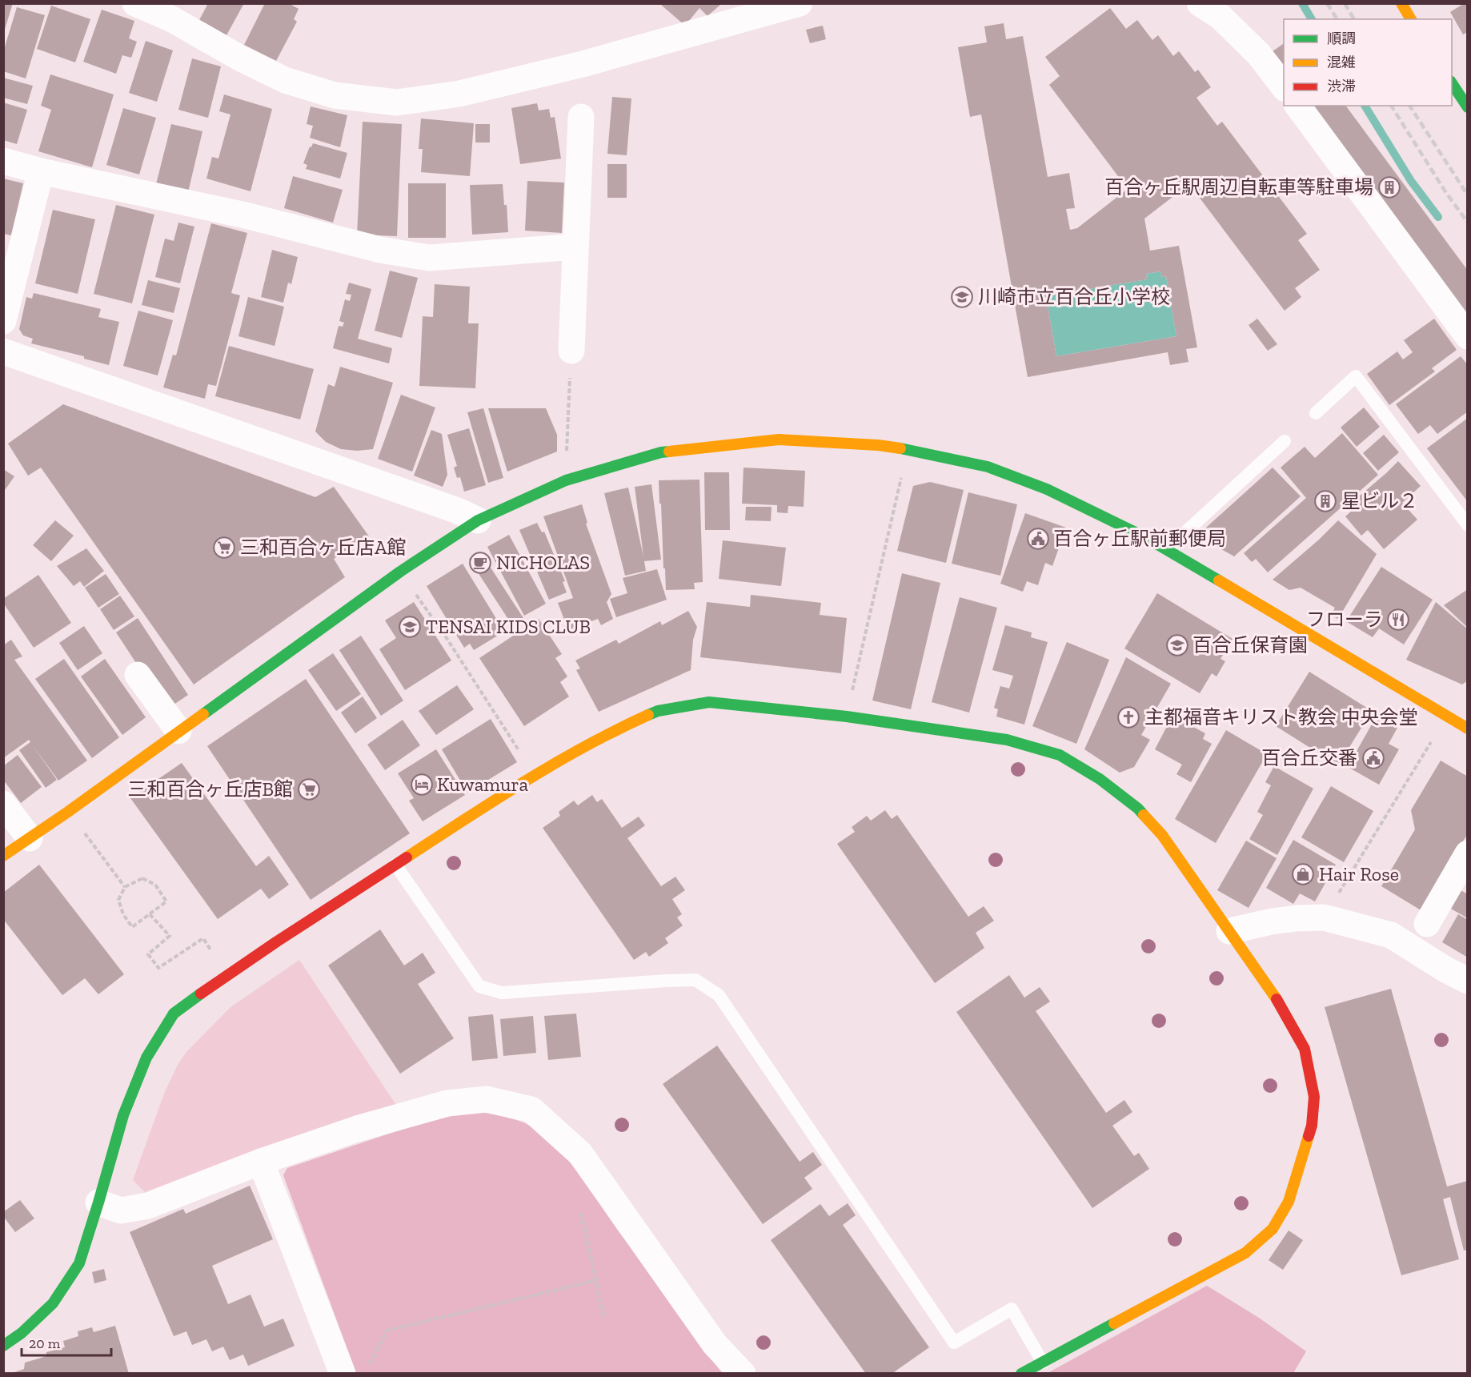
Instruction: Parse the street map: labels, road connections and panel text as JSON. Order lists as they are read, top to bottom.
{
  "places": {
    "building": ["百合ヶ丘駅周辺自転車等駐車場", "星ビル２"],
    "school or university": ["川崎市立百合丘小学校", "TENSAI KIDS CLUB", "百合丘保育園"],
    "public building": ["百合ヶ丘駅前郵便局", "百合丘交番"],
    "supermarket": ["三和百合ヶ丘店A館", "三和百合ヶ丘店B館"],
    "cafe": ["NICHOLAS"],
    "restaurant": ["フローラ"],
    "church": ["主都福音キリスト教会 中央会堂"],
    "hotel": ["Kuwamura"],
    "shop": ["Hair Rose"]
  },
  "legend": ["順調", "混雑", "渋滞"],
  "scale_bar": "20 m"
}
